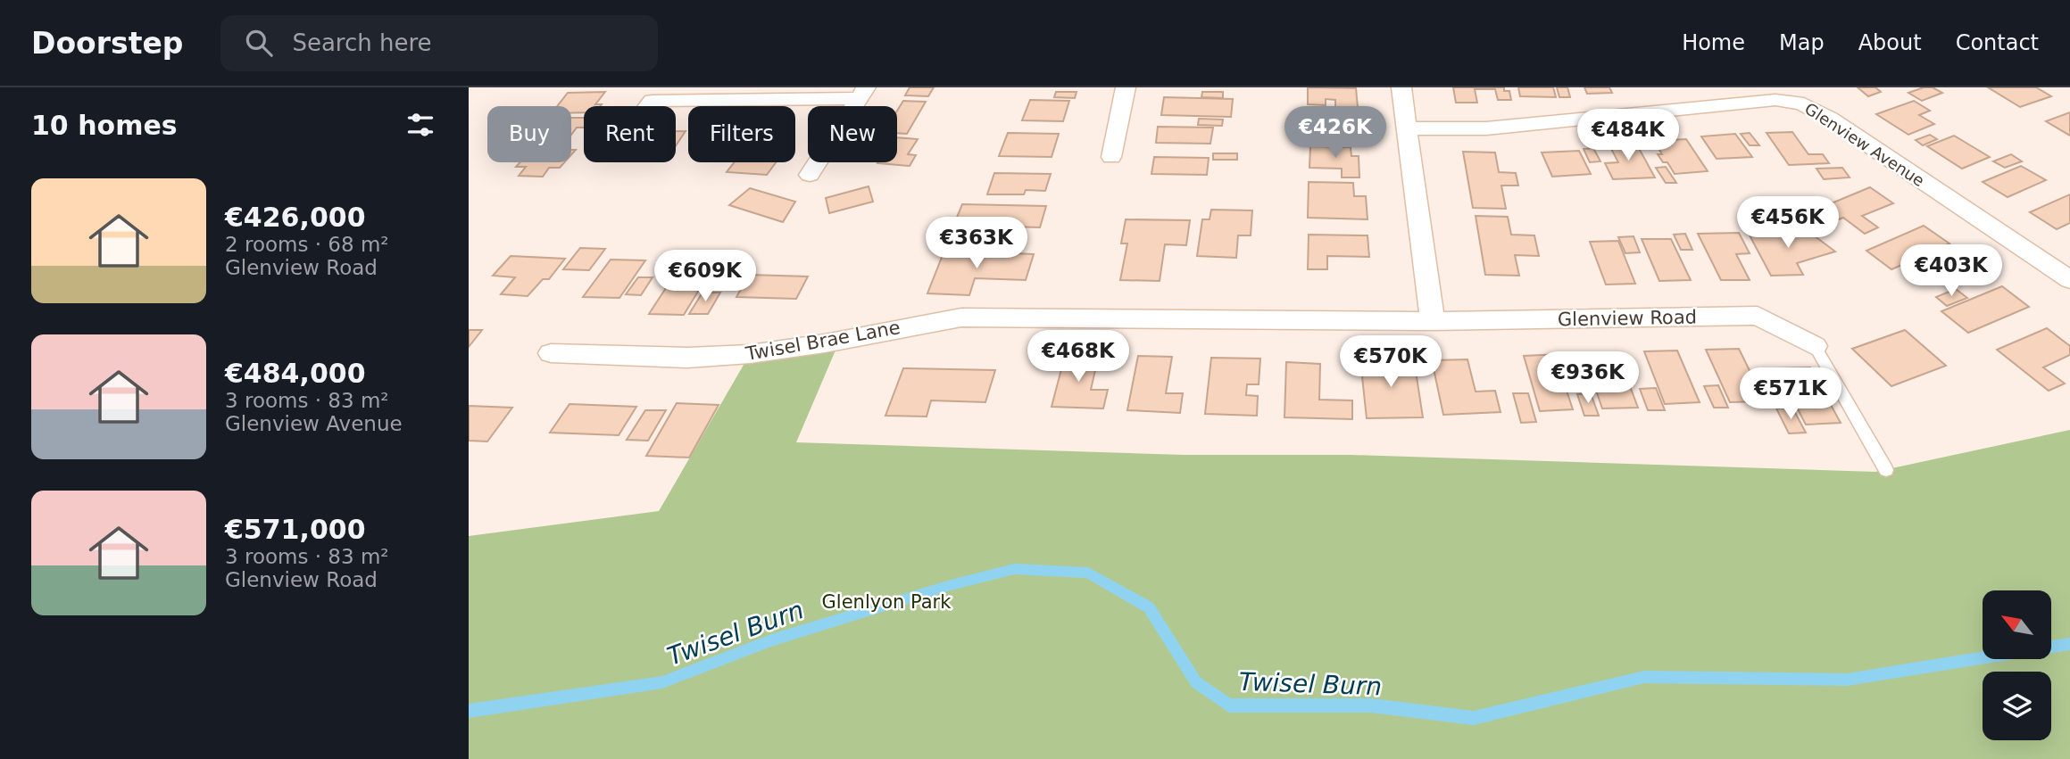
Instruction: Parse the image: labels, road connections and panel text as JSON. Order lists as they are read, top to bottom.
{
  "streets": {
    "street": ["Glenview Avenue", "Glenview Road", "Twisel Brae Lane"]
  },
  "crossings": [
    ["Glenview Road", "Twisel Brae Lane"]
  ],
  "water": ["Twisel Burn"],
  "parks": ["Glenlyon Park"],
  "north": "top left",
  "page": {
    "header": "Doorstep",
    "search": "Search here",
    "nav": [
      "Home",
      "Map",
      "About",
      "Contact"
    ],
    "heading": "10 homes",
    "price": [
      "€426K",
      "€484K",
      "€456K",
      "€363K",
      "€403K",
      "€609K",
      "€468K",
      "€570K",
      "€936K",
      "€571K"
    ],
    "chip": [
      "Buy",
      "Rent",
      "Filters",
      "New"
    ],
    "list": [
      {
        "name": "€426,000",
        "note": "2 rooms · 68 m² · Glenview Road"
      },
      {
        "name": "€484,000",
        "note": "3 rooms · 83 m² · Glenview Avenue"
      },
      {
        "name": "€571,000",
        "note": "3 rooms · 83 m² · Glenview Road"
      }
    ]
  }
}
